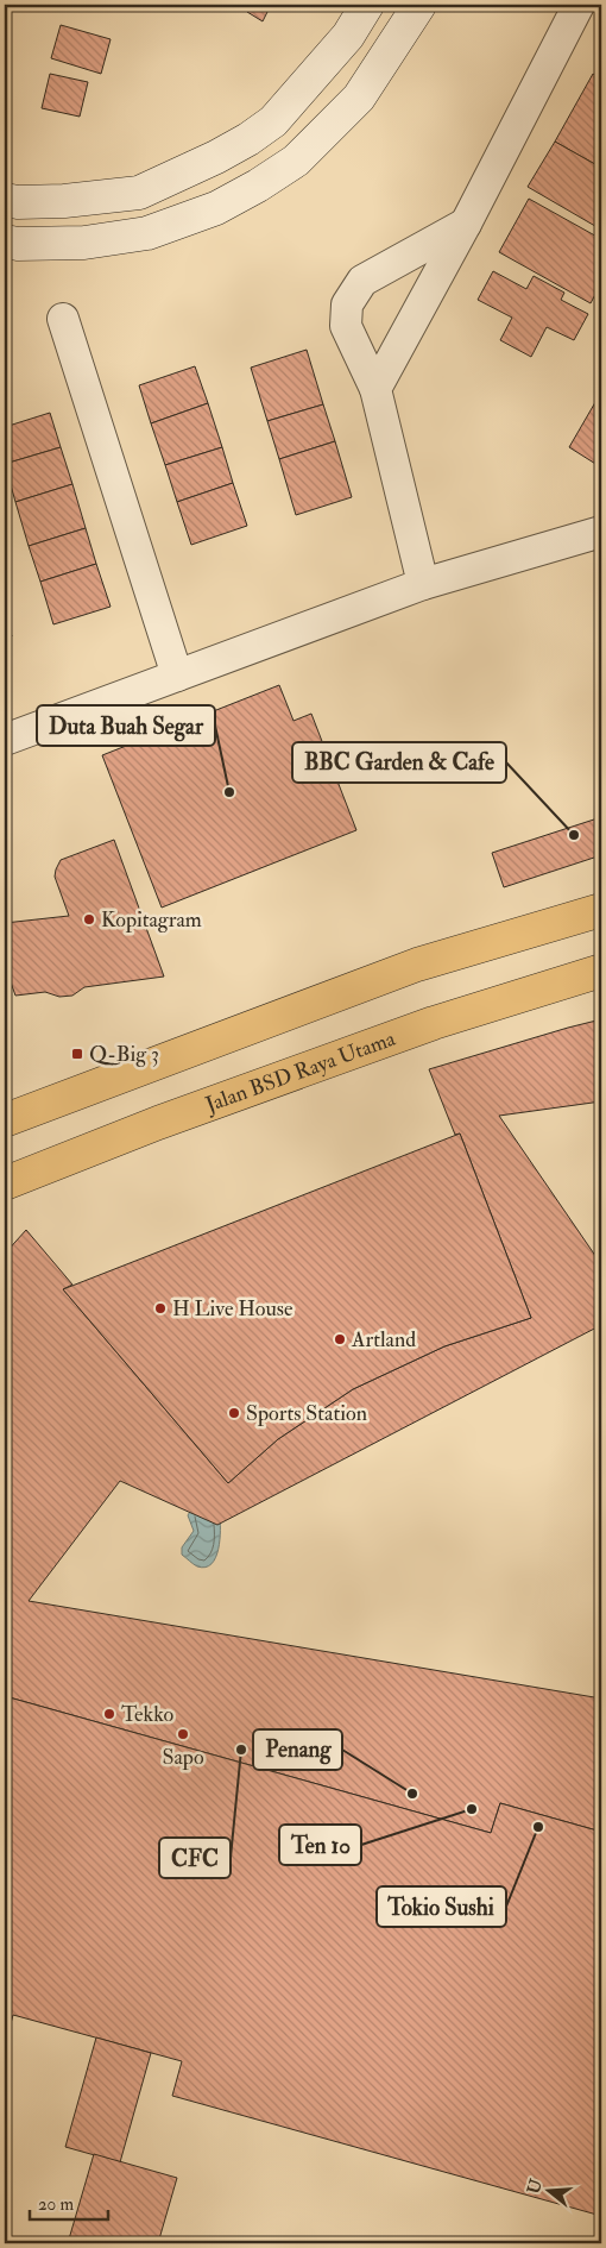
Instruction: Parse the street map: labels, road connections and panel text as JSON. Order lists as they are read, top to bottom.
{
  "streets": {
    "main road": ["Jalan BSD Raya Utama"]
  },
  "places": {
    "other": [
      "Duta Buah Segar",
      "BBC Garden & Cafe",
      "Kopitagram",
      "H Live House",
      "Artland",
      "Sports Station",
      "Tekko",
      "Sapo",
      "CFC",
      "Penang",
      "Ten 10",
      "Tokio Sushi"
    ],
    "transit": ["Q-Big 3"]
  },
  "scale_bar": "20 m",
  "north": "left"
}
